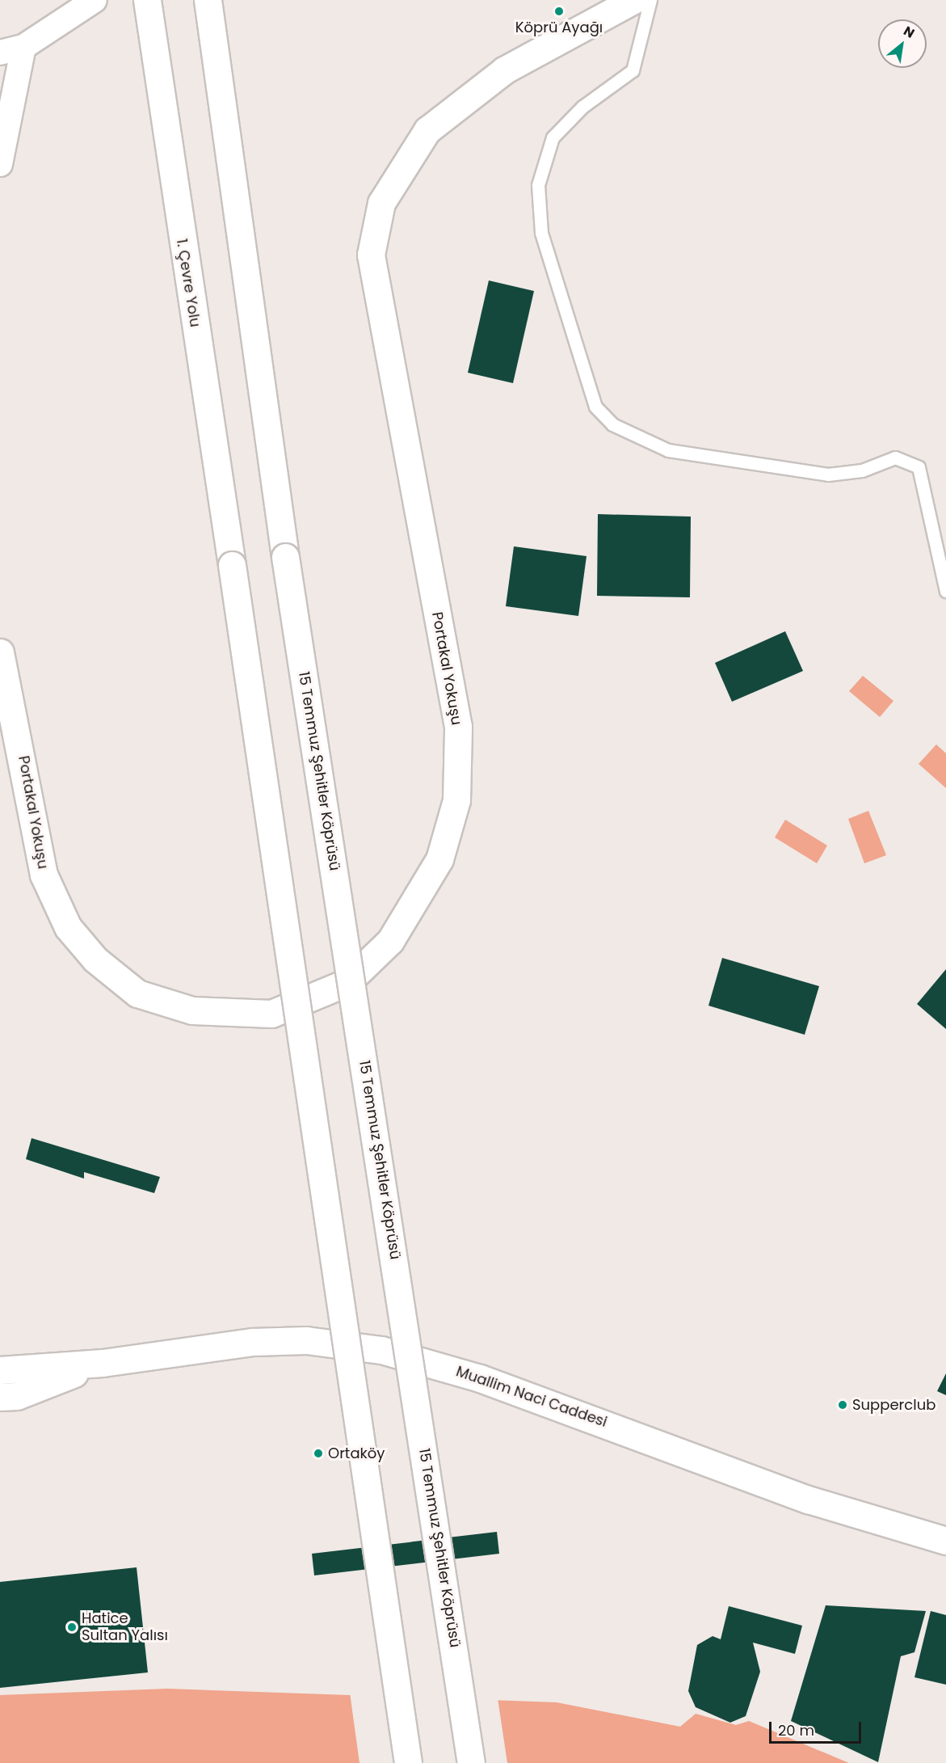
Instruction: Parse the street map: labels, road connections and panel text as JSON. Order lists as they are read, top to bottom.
{
  "streets": {
    "main road": [
      "1. Çevre Yolu",
      "Portakal Yokuşu",
      "15 Temmuz Şehitler Köprüsü",
      "Muallim Naci Caddesi"
    ]
  },
  "places": [
    "Köprü Ayağı",
    "Supperclub",
    "Ortaköy",
    "Hatice Sultan Yalısı"
  ],
  "scale_bar": "20 m",
  "north": "top right"
}
